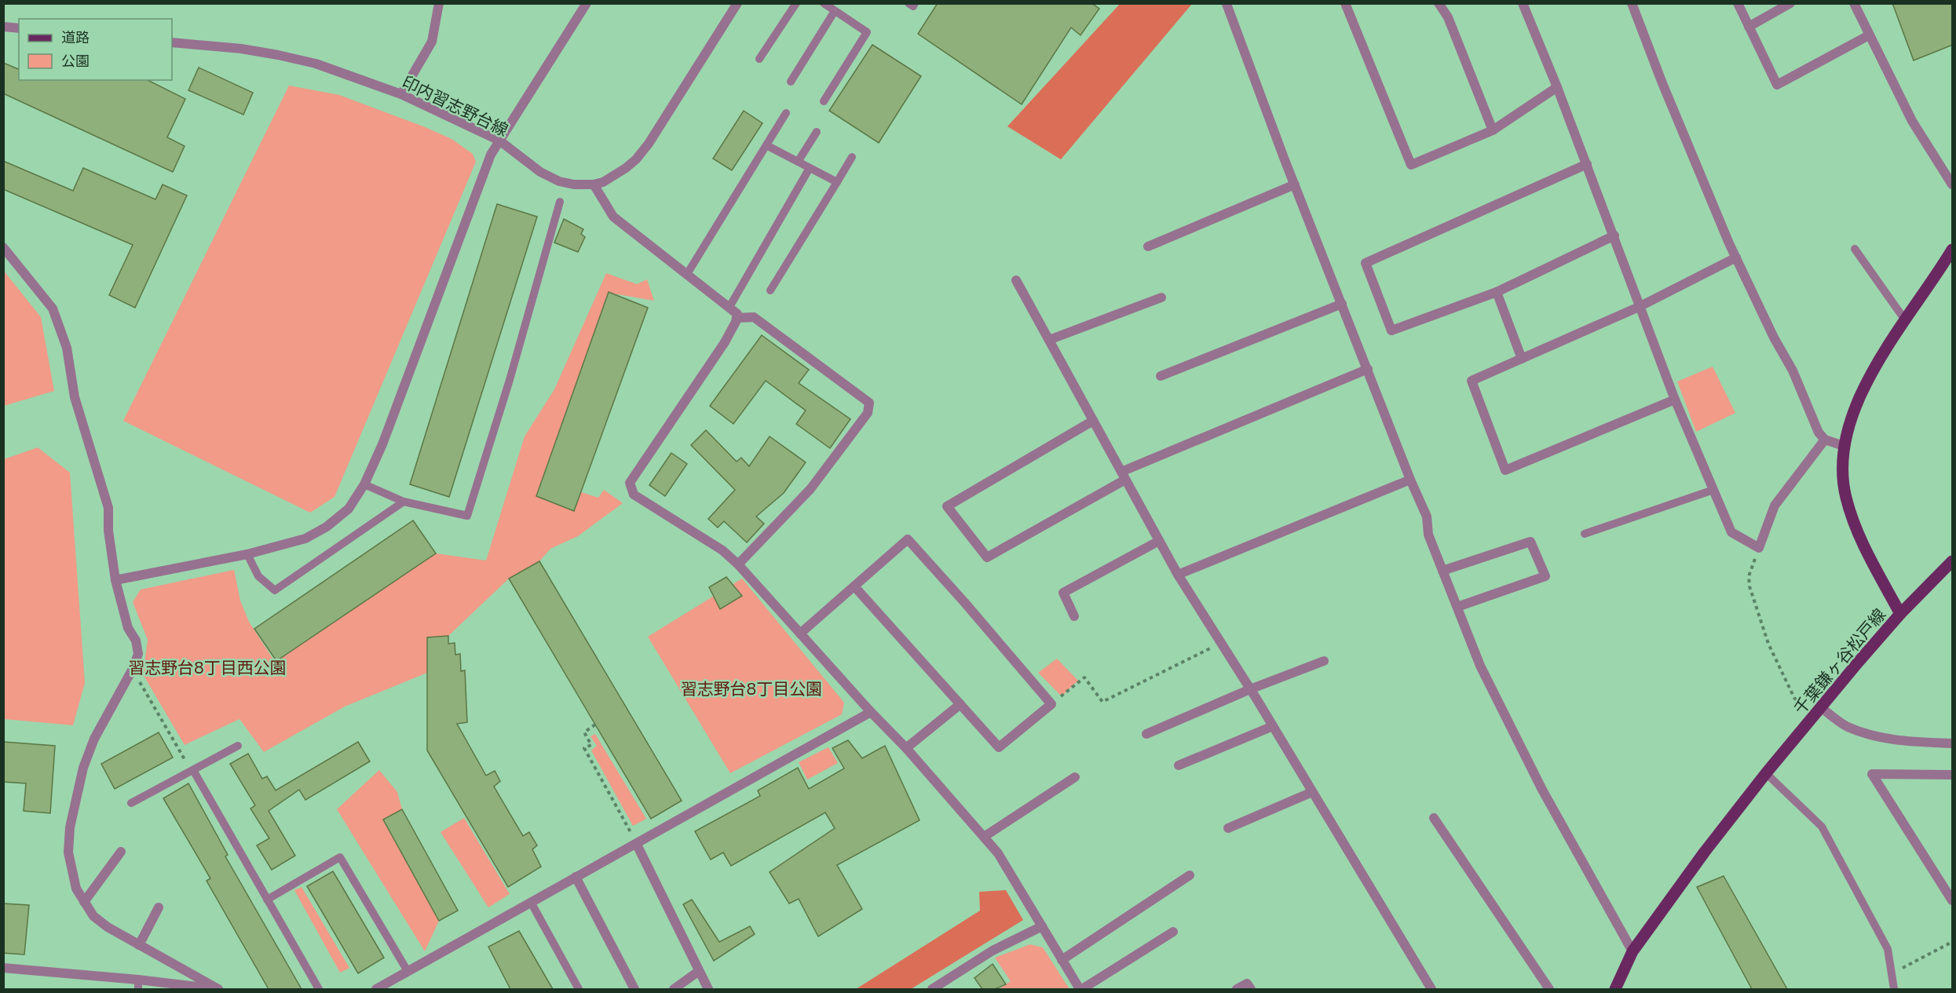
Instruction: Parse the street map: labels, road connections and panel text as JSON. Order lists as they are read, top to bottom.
{
  "streets": {
    "main road": ["千葉鎌ヶ谷松戸線"],
    "street": ["印内習志野台線"]
  },
  "parks": ["習志野台8丁目西公園", "習志野台8丁目公園"],
  "legend": ["道路", "公園"]
}
